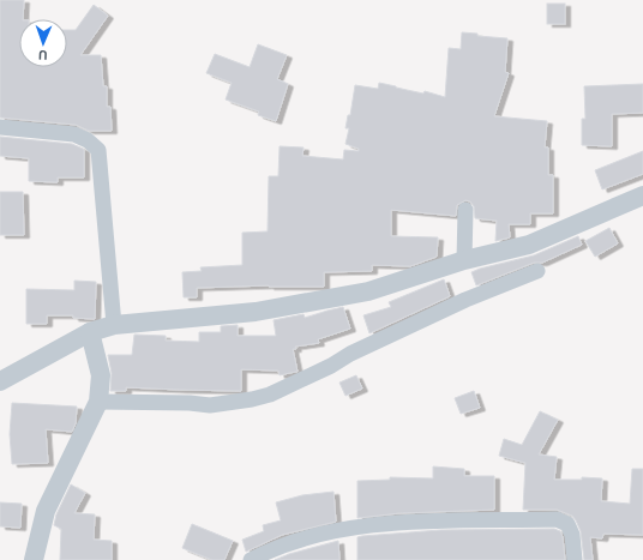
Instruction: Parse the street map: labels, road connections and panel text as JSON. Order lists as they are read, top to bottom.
{
  "north": "bottom"
}
